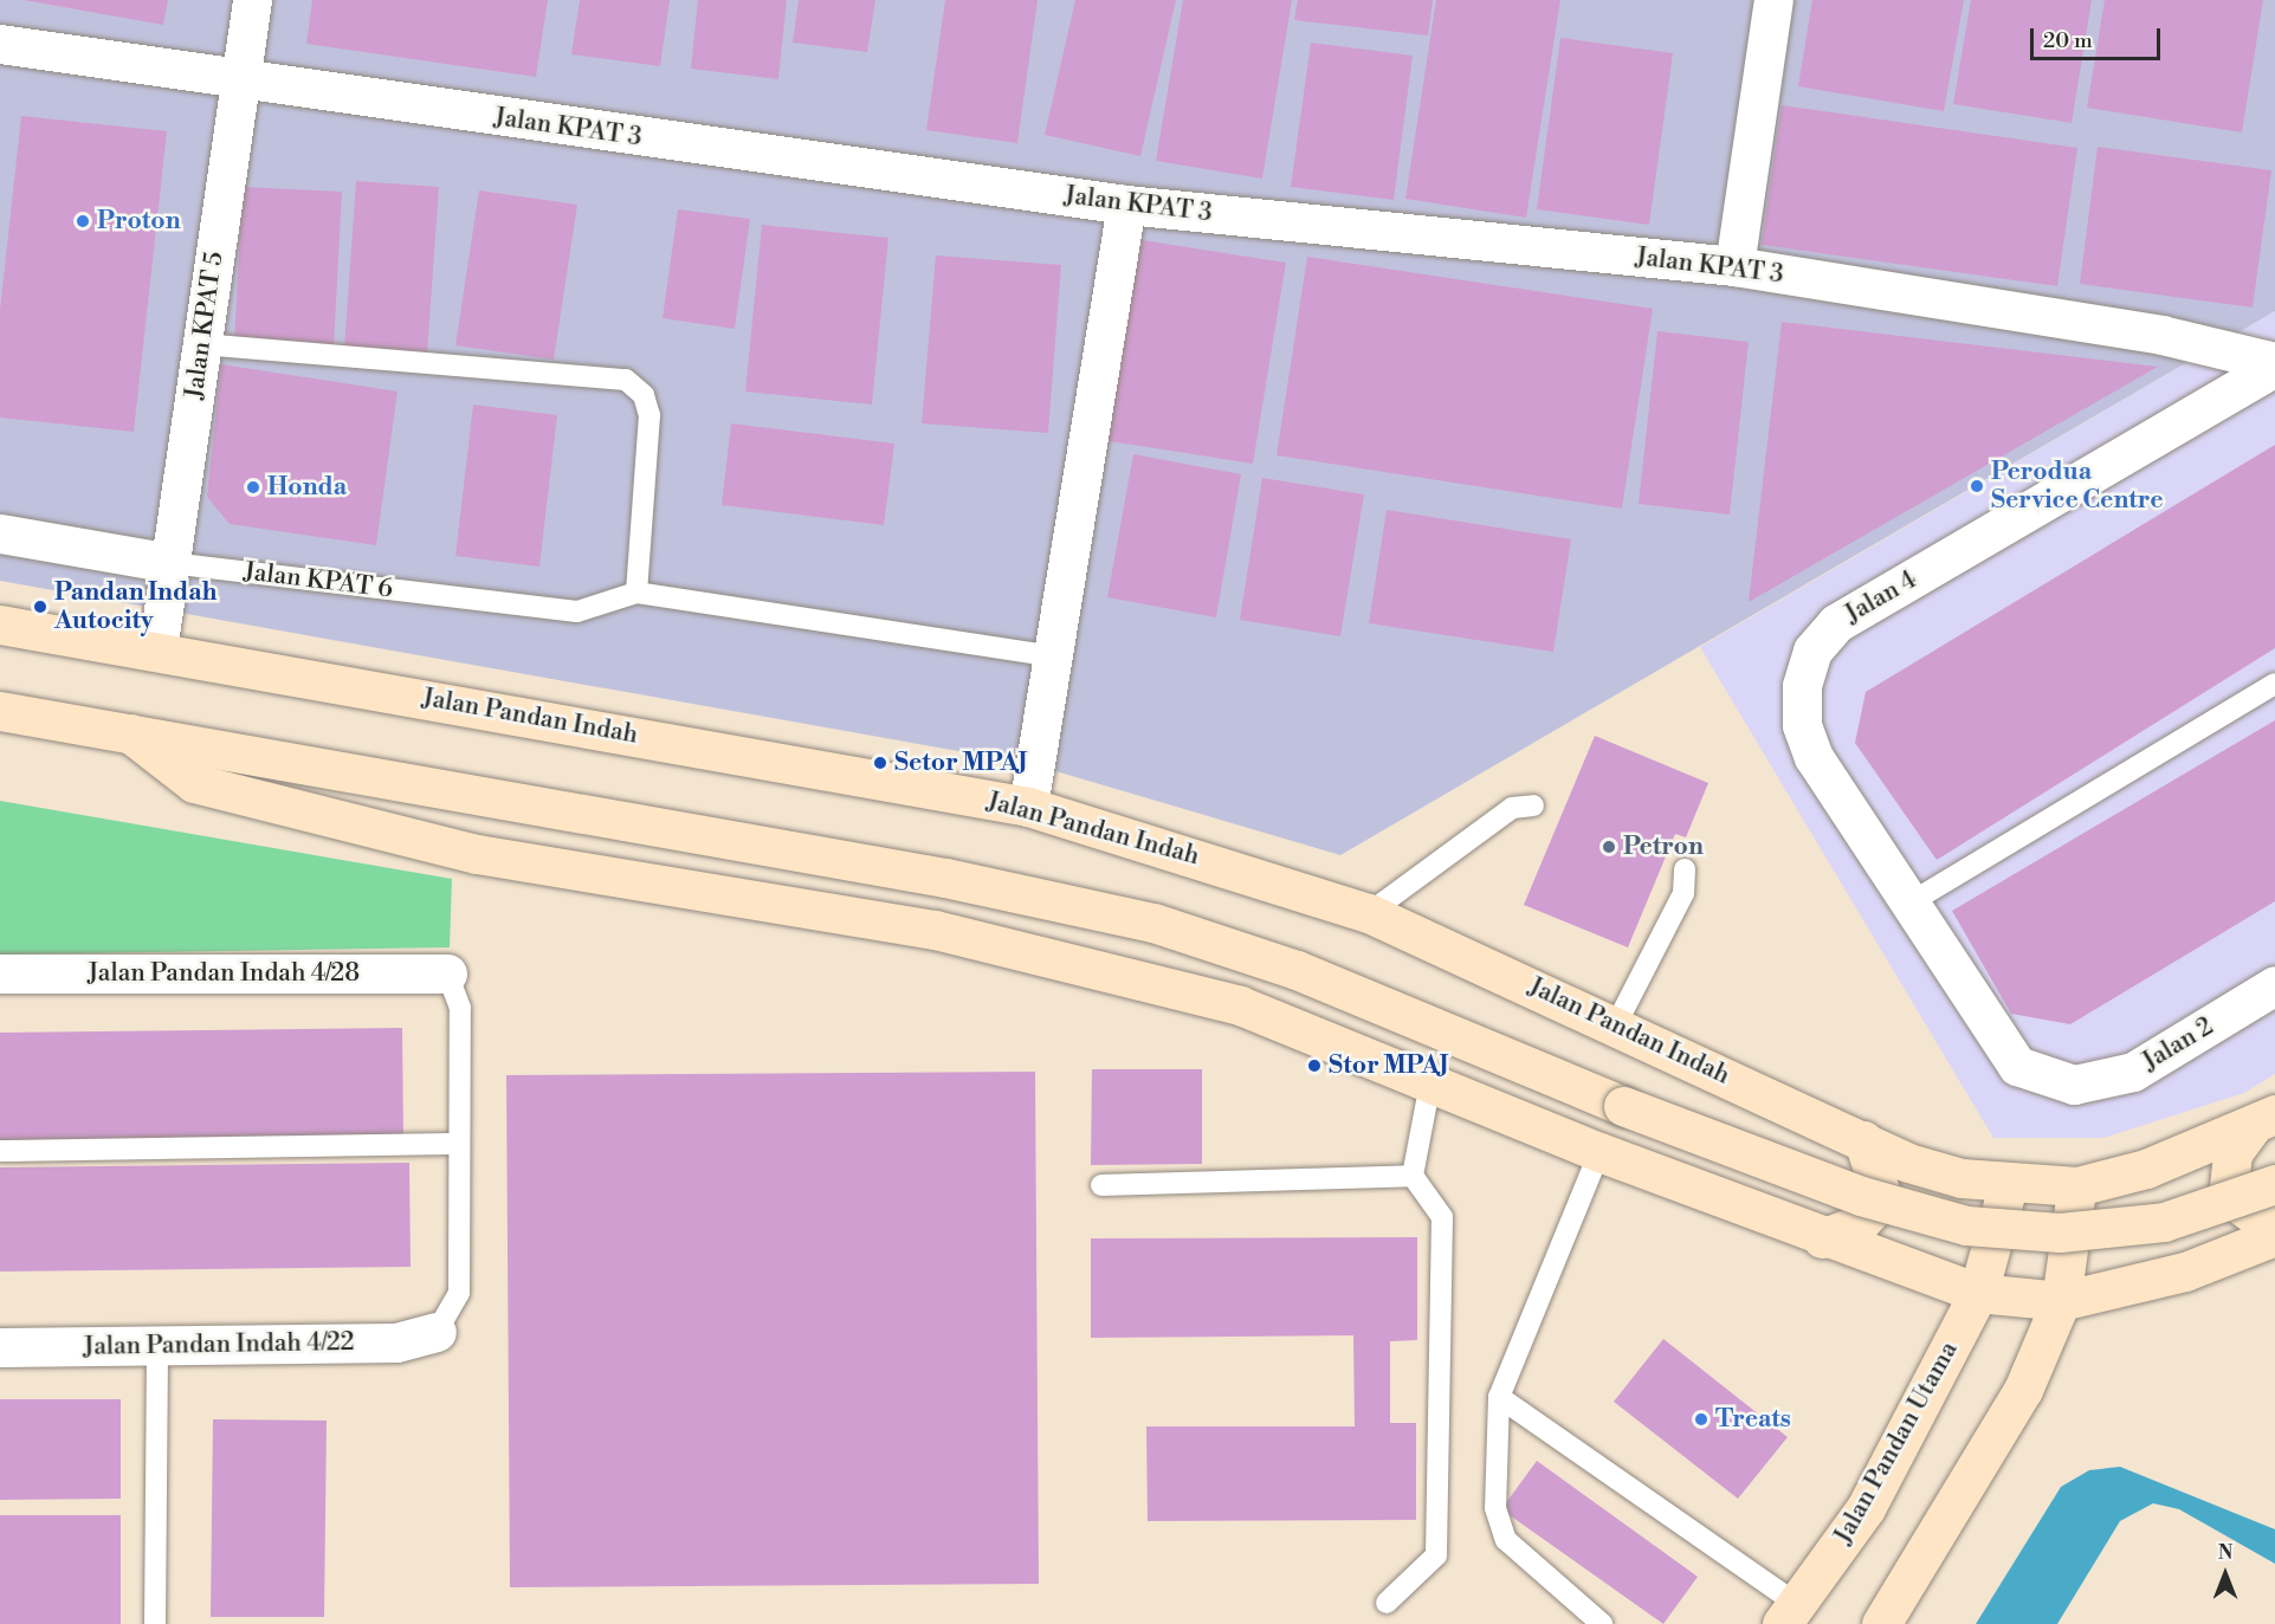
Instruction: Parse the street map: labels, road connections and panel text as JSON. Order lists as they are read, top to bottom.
{
  "streets": {
    "main road": ["Jalan Pandan Indah", "Jalan Pandan Utama"],
    "street": [
      "Jalan KPAT 3",
      "Jalan KPAT 5",
      "Jalan KPAT 6",
      "Jalan 4",
      "Jalan Pandan Indah 4/28",
      "Jalan 2",
      "Jalan Pandan Indah 4/22"
    ]
  },
  "crossings": [
    ["Jalan KPAT 3", "Jalan KPAT 5"],
    ["Jalan KPAT 3", "Jalan 4"],
    ["Jalan KPAT 5", "Jalan KPAT 6"],
    ["Jalan KPAT 5", "Jalan Pandan Indah"],
    ["Jalan 4", "Jalan 2"],
    ["Jalan Pandan Indah", "Jalan Pandan Utama"]
  ],
  "places": [
    "Proton",
    "Perodua Service Centre",
    "Honda",
    "Pandan Indah Autocity",
    "Setor MPAJ",
    "Petron",
    "Stor MPAJ",
    "Treats"
  ],
  "scale_bar": "20 m",
  "north": "top"
}
